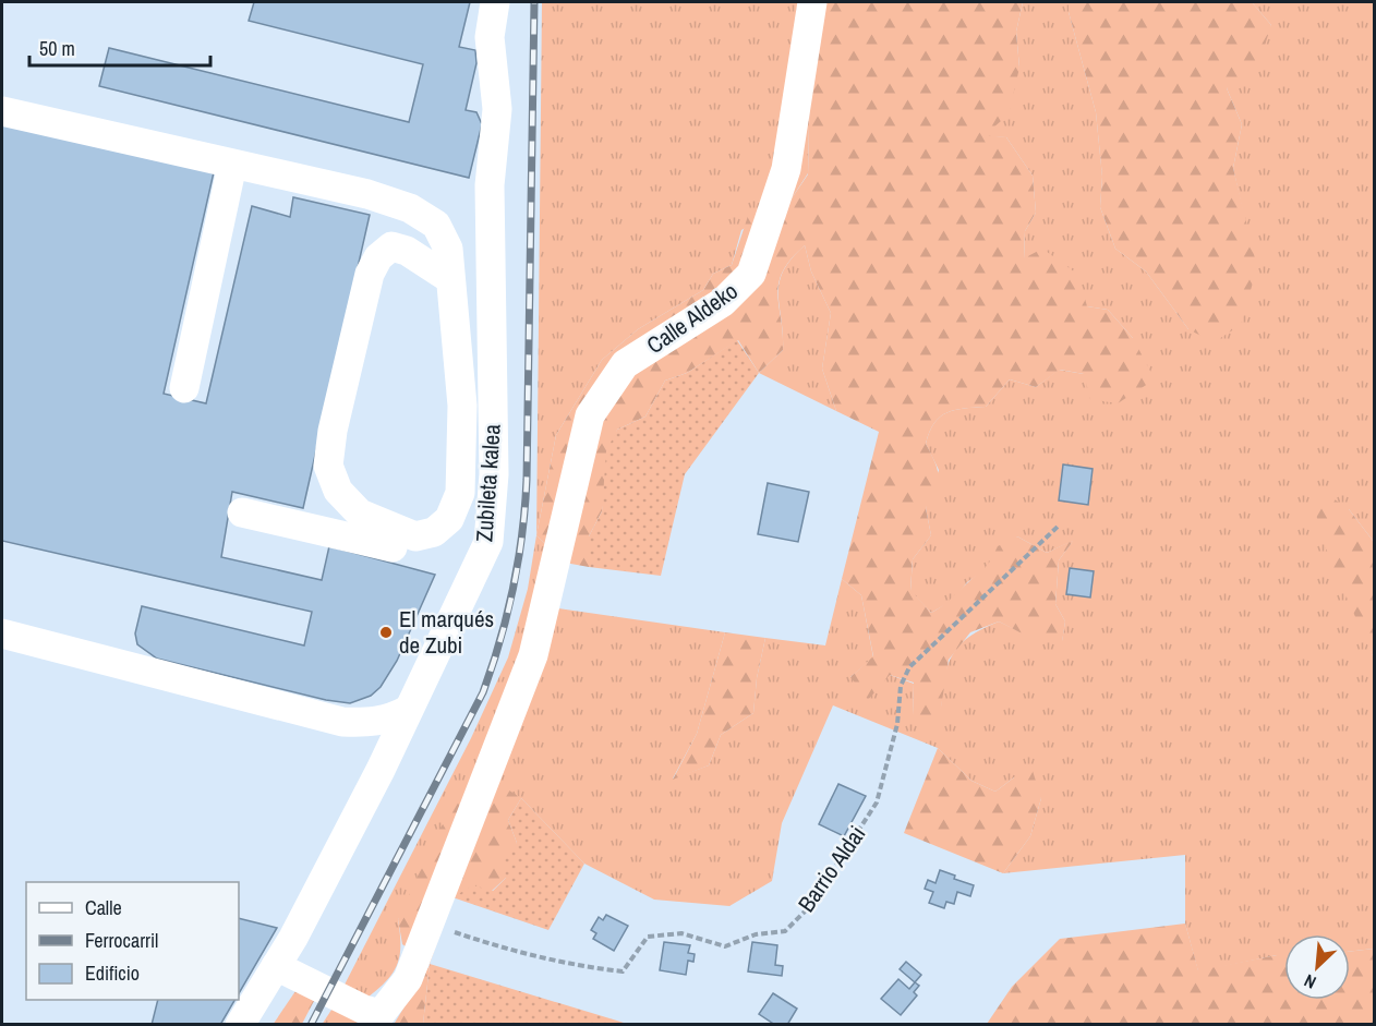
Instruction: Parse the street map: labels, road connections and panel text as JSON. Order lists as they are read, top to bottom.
{
  "streets": {
    "street": ["Calle Aldeko", "Zubileta kalea"],
    "path": ["Barrio Aldai"]
  },
  "crossings": [
    ["Calle Aldeko", "Barrio Aldai"]
  ],
  "places": ["El marqués de Zubi"],
  "legend": ["Calle", "Ferrocarril", "Edificio"],
  "scale_bar": "50 m",
  "north": "bottom left"
}
